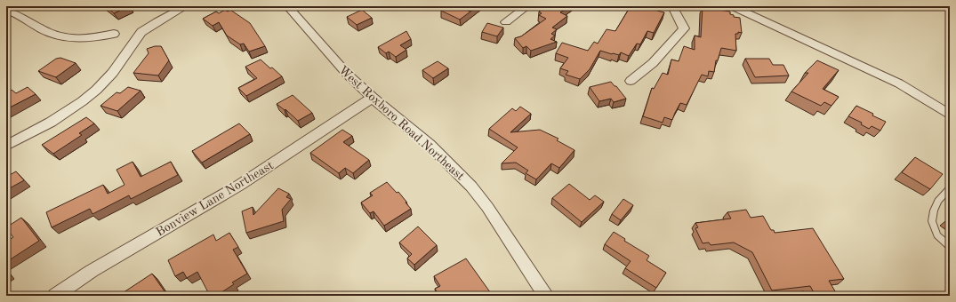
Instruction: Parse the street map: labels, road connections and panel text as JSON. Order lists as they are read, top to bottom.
{
  "streets": {
    "street": ["West Roxboro Road Northeast", "Bonview Lane Northeast"]
  },
  "crossings": [
    ["West Roxboro Road Northeast", "Bonview Lane Northeast"]
  ]
}
